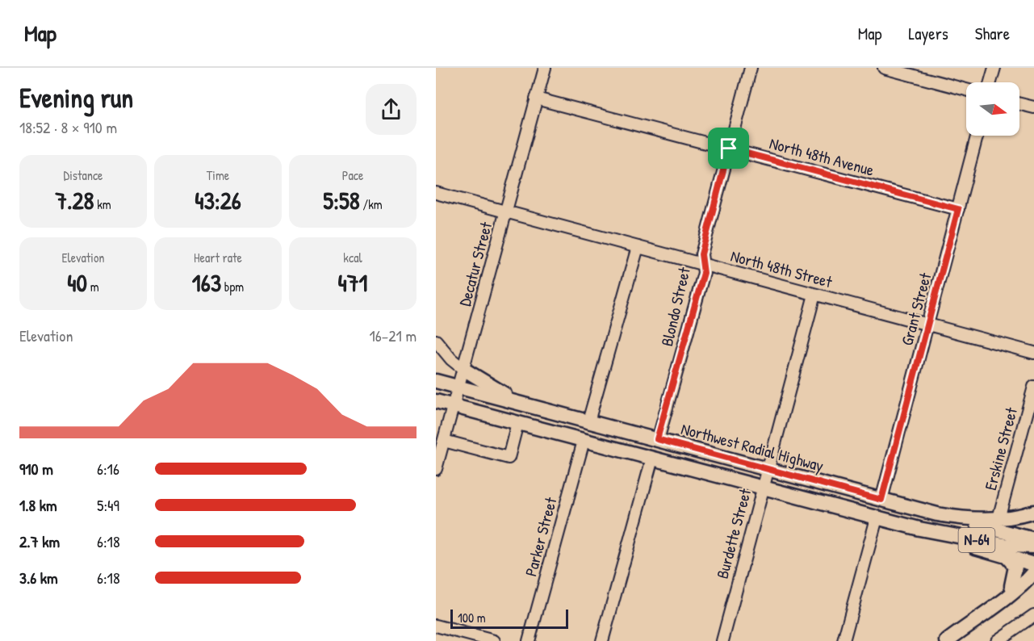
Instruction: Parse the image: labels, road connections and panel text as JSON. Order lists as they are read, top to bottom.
{
  "streets": {
    "main road": ["Northwest Radial Highway", "N-64"],
    "street": [
      "North 48th Avenue",
      "Decatur Street",
      "North 48th Street",
      "Blondo Street",
      "Grant Street",
      "Erskine Street",
      "Burdette Street",
      "Parker Street"
    ]
  },
  "crossings": [
    ["North 48th Avenue", "Decatur Street"],
    ["North 48th Avenue", "Blondo Street"],
    ["North 48th Avenue", "Grant Street"],
    ["Decatur Street", "North 48th Street"],
    ["Decatur Street", "Northwest Radial Highway"],
    ["Decatur Street", "N-64"],
    ["North 48th Street", "Blondo Street"],
    ["North 48th Street", "Grant Street"],
    ["North 48th Street", "Burdette Street"],
    ["Blondo Street", "Northwest Radial Highway"],
    ["Grant Street", "Northwest Radial Highway"],
    ["Northwest Radial Highway", "Erskine Street"],
    ["Northwest Radial Highway", "Burdette Street"],
    ["Burdette Street", "N-64"],
    ["Parker Street", "N-64"]
  ],
  "scale_bar": "100 m",
  "north": "right",
  "page": {
    "header": "Map",
    "nav": ["Map", "Layers", "Share"],
    "heading": ["Evening run", "18:52 · 8 × 910 m"],
    "stats": [
      ["Distance", "7.28 km"],
      ["Time", "43:26"],
      ["Pace", "5:58 /km"],
      ["Elevation", "40 m"],
      ["Heart rate", "163 bpm"],
      ["kcal", "471"]
    ],
    "chart": ["Elevation", "16–21 m"],
    "list": [
      {
        "name": "910 m",
        "note": "6:16"
      },
      {
        "name": "1.8 km",
        "note": "5:49"
      },
      {
        "name": "2.7 km",
        "note": "6:18"
      },
      {
        "name": "3.6 km",
        "note": "6:18"
      }
    ],
    "scale": "100 m"
  }
}
